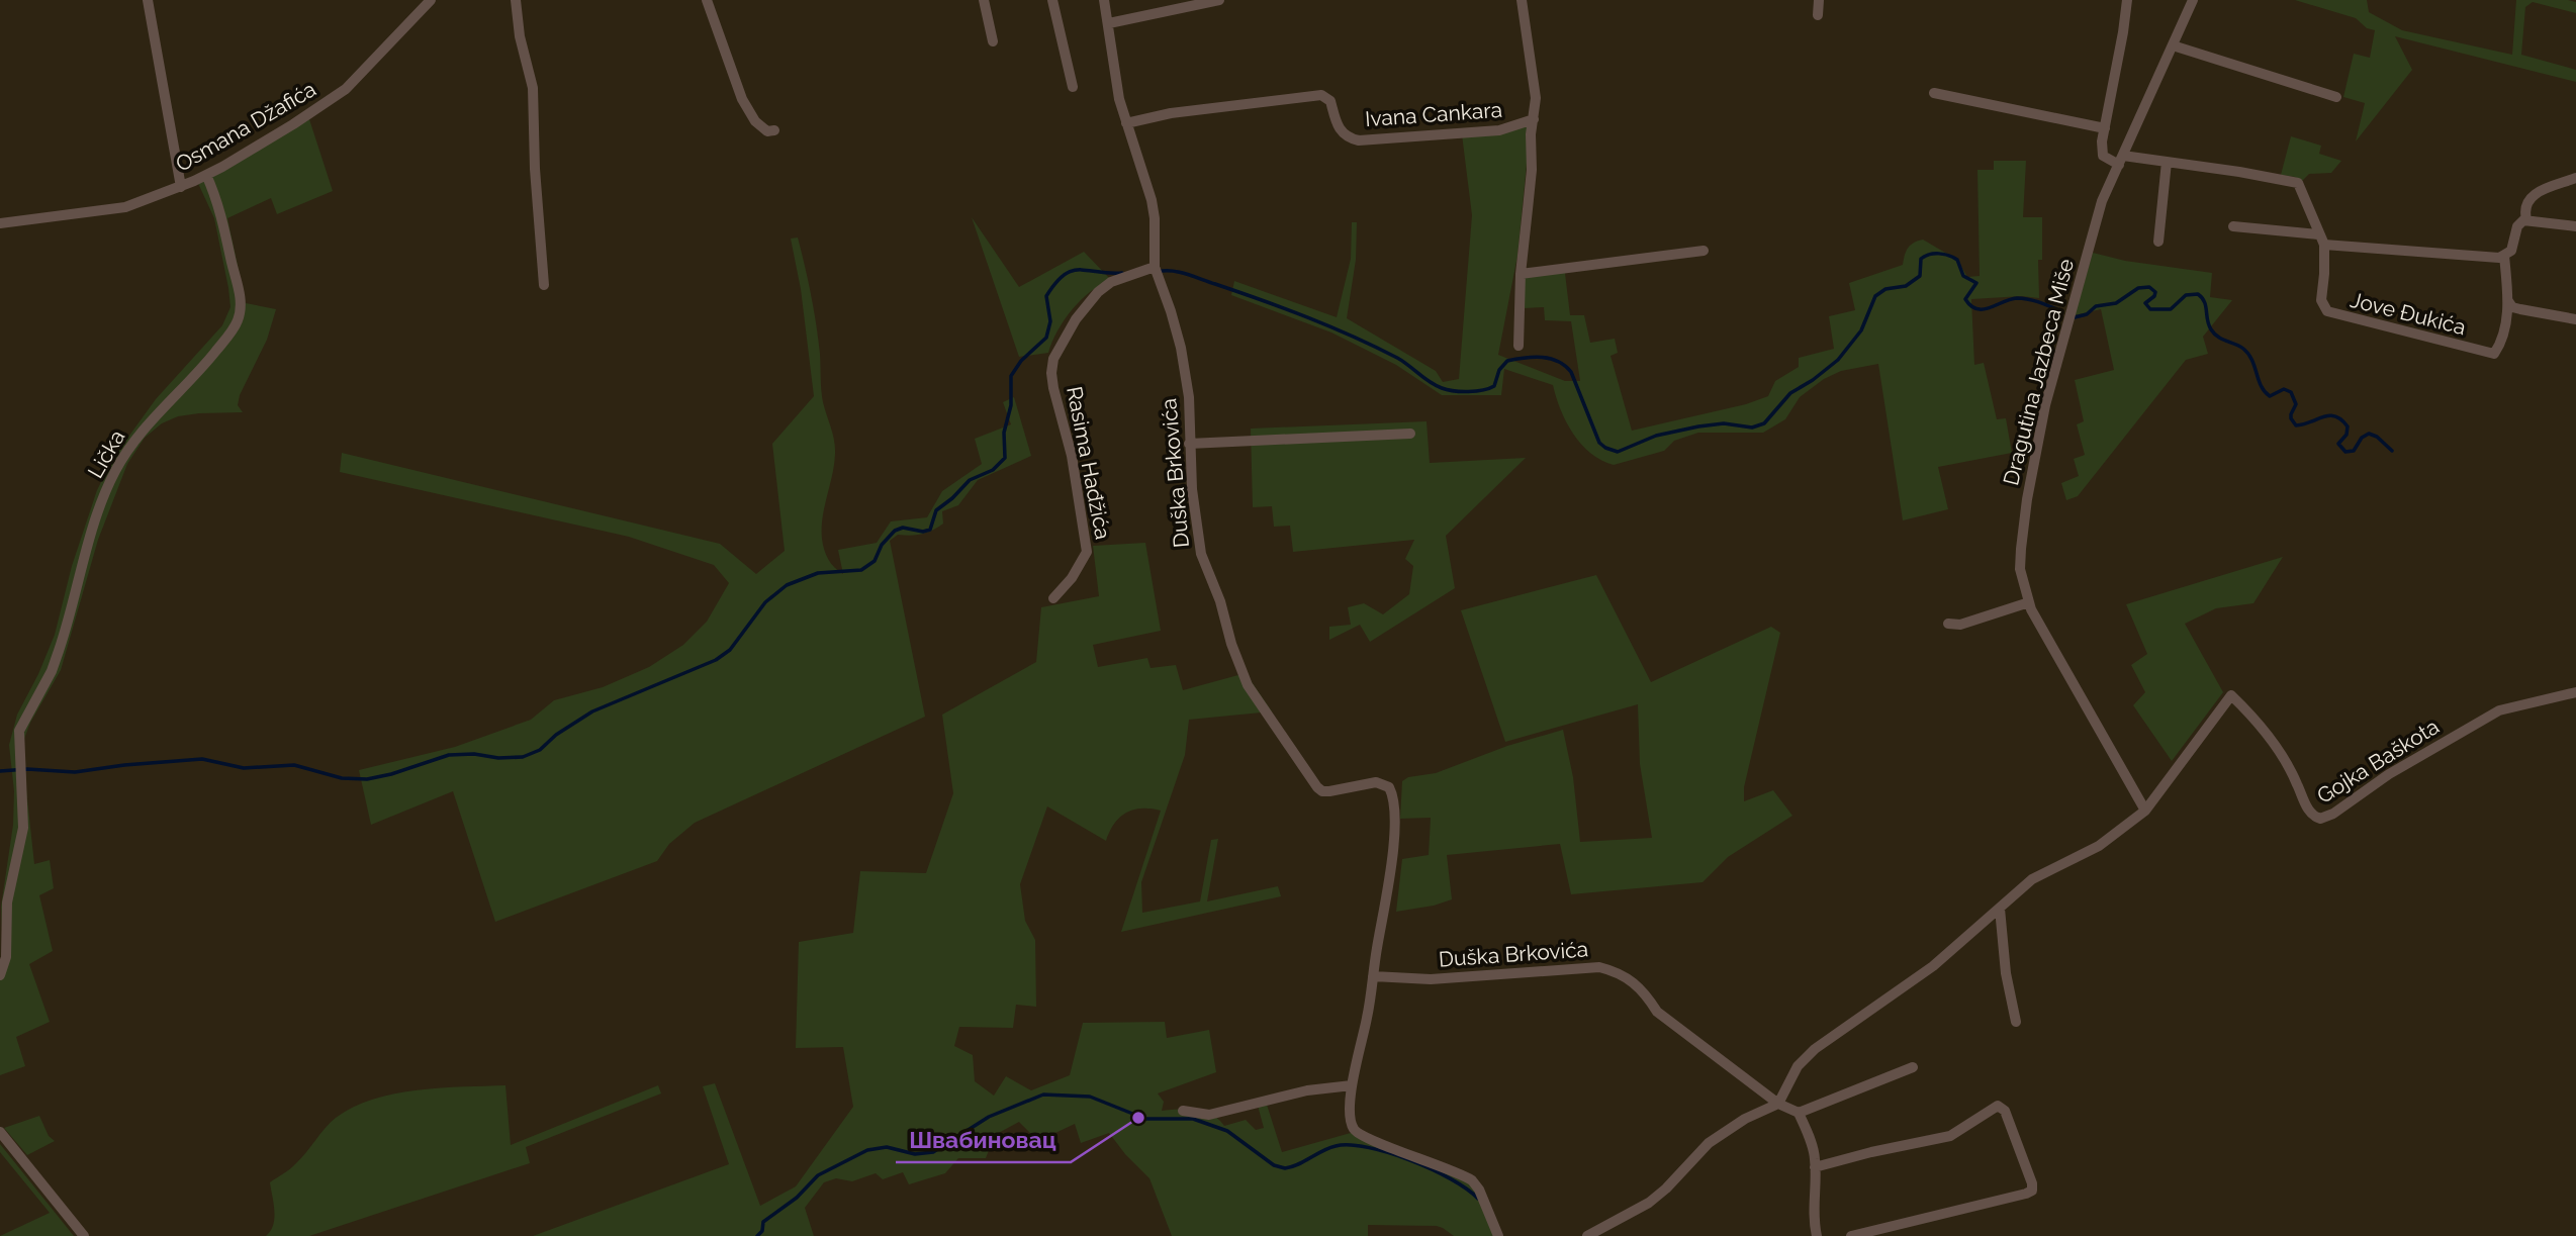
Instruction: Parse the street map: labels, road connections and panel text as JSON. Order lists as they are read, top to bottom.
{
  "streets": {
    "street": [
      "Ivana Cankara",
      "Osmana Džafića",
      "Jove Đukića",
      "Dragutina Jazbeca Miše",
      "Lička",
      "Rasima Hađžića",
      "Duška Brkovića",
      "Gojka Baškota"
    ]
  },
  "crossings": [
    ["Ivana Cankara", "Duška Brkovića"],
    ["Osmana Džafića", "Lička"],
    ["Jove Đukića", "Dragutina Jazbeca Miše"],
    ["Dragutina Jazbeca Miše", "Gojka Baškota"],
    ["Rasima Hađžića", "Duška Brkovića"]
  ],
  "places": ["Швабиновац"]
}
